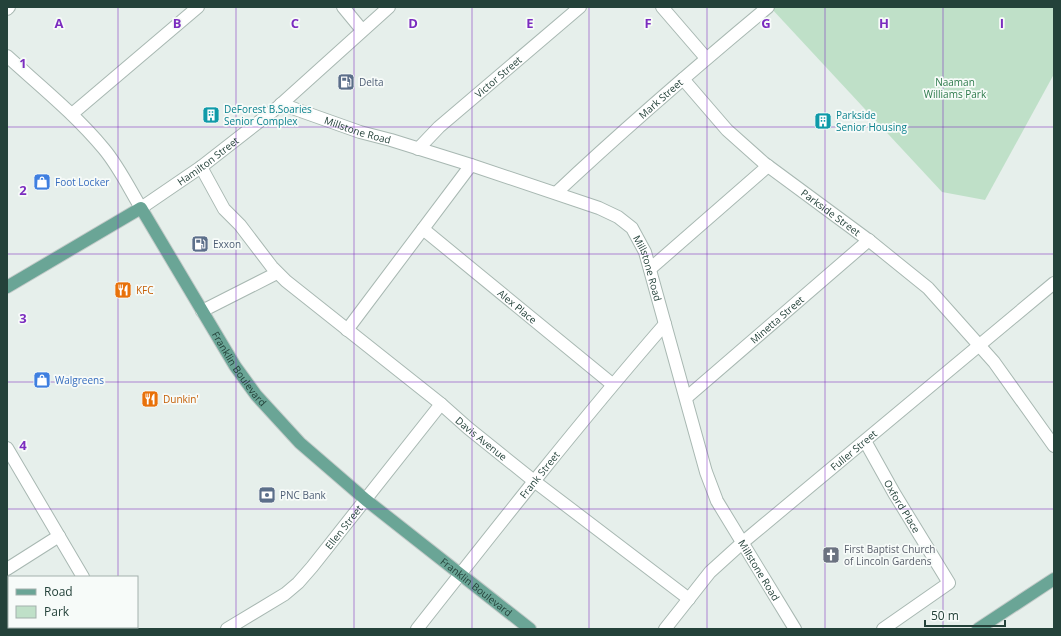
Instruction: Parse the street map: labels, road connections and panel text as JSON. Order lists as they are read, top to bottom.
{
  "streets": {
    "main road": ["Hamilton Street", "Franklin Boulevard"],
    "street": [
      "Victor Street",
      "Mark Street",
      "Millstone Road",
      "Parkside Street",
      "Alex Place",
      "Minetta Street",
      "Davis Avenue",
      "Fuller Street",
      "Frank Street",
      "Oxford Place",
      "Ellen Street"
    ]
  },
  "crossings": [
    ["Victor Street", "Millstone Road"],
    ["Mark Street", "Millstone Road"],
    ["Mark Street", "Parkside Street"],
    ["Millstone Road", "Hamilton Street"],
    ["Millstone Road", "Minetta Street"],
    ["Millstone Road", "Fuller Street"],
    ["Millstone Road", "Frank Street"],
    ["Hamilton Street", "Franklin Boulevard"],
    ["Hamilton Street", "Davis Avenue"],
    ["Parkside Street", "Minetta Street"],
    ["Parkside Street", "Fuller Street"],
    ["Alex Place", "Frank Street"],
    ["Franklin Boulevard", "Frank Street"],
    ["Franklin Boulevard", "Ellen Street"],
    ["Davis Avenue", "Fuller Street"],
    ["Davis Avenue", "Frank Street"],
    ["Davis Avenue", "Ellen Street"],
    ["Fuller Street", "Oxford Place"]
  ],
  "parks": ["Naaman Williams Park"],
  "places": {
    "fuel station": ["Delta", "Exxon"],
    "building": ["DeForest B.Soaries Senior Complex", "Parkside Senior Housing"],
    "shop": ["Foot Locker", "Walgreens"],
    "restaurant": ["KFC", "Dunkin'"],
    "bank": ["PNC Bank"],
    "church": ["First Baptist Church of Lincoln Gardens"]
  },
  "legend": ["Road", "Park"],
  "scale_bar": "50 m",
  "grid": {
    "columns": [
      "A",
      "B",
      "C",
      "D",
      "E",
      "F",
      "G",
      "H",
      "I"
    ],
    "rows": [
      "1",
      "2",
      "3",
      "4"
    ]
  }
}
